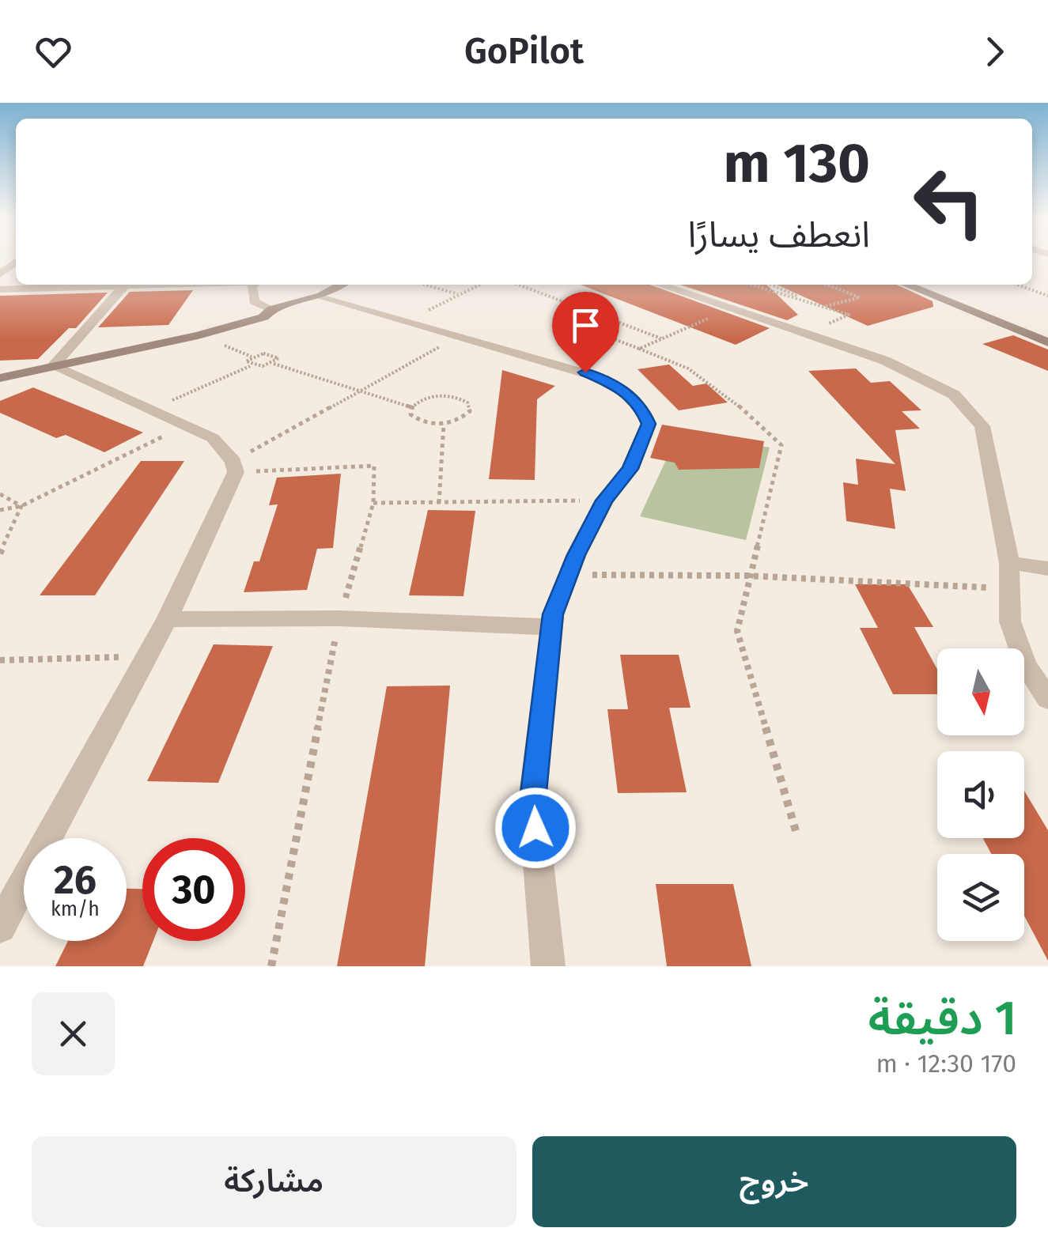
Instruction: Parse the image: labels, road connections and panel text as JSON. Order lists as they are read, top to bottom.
{
  "north": "bottom",
  "page": {
    "header": "GoPilot",
    "turn": ["130 m", "انعطف يسارًا"],
    "speed": "26 km/h",
    "limit": "30",
    "heading": ["1 دقيقة", "170 m · 12:30"],
    "buttons": ["خروج", "مشاركة"]
  }
}
